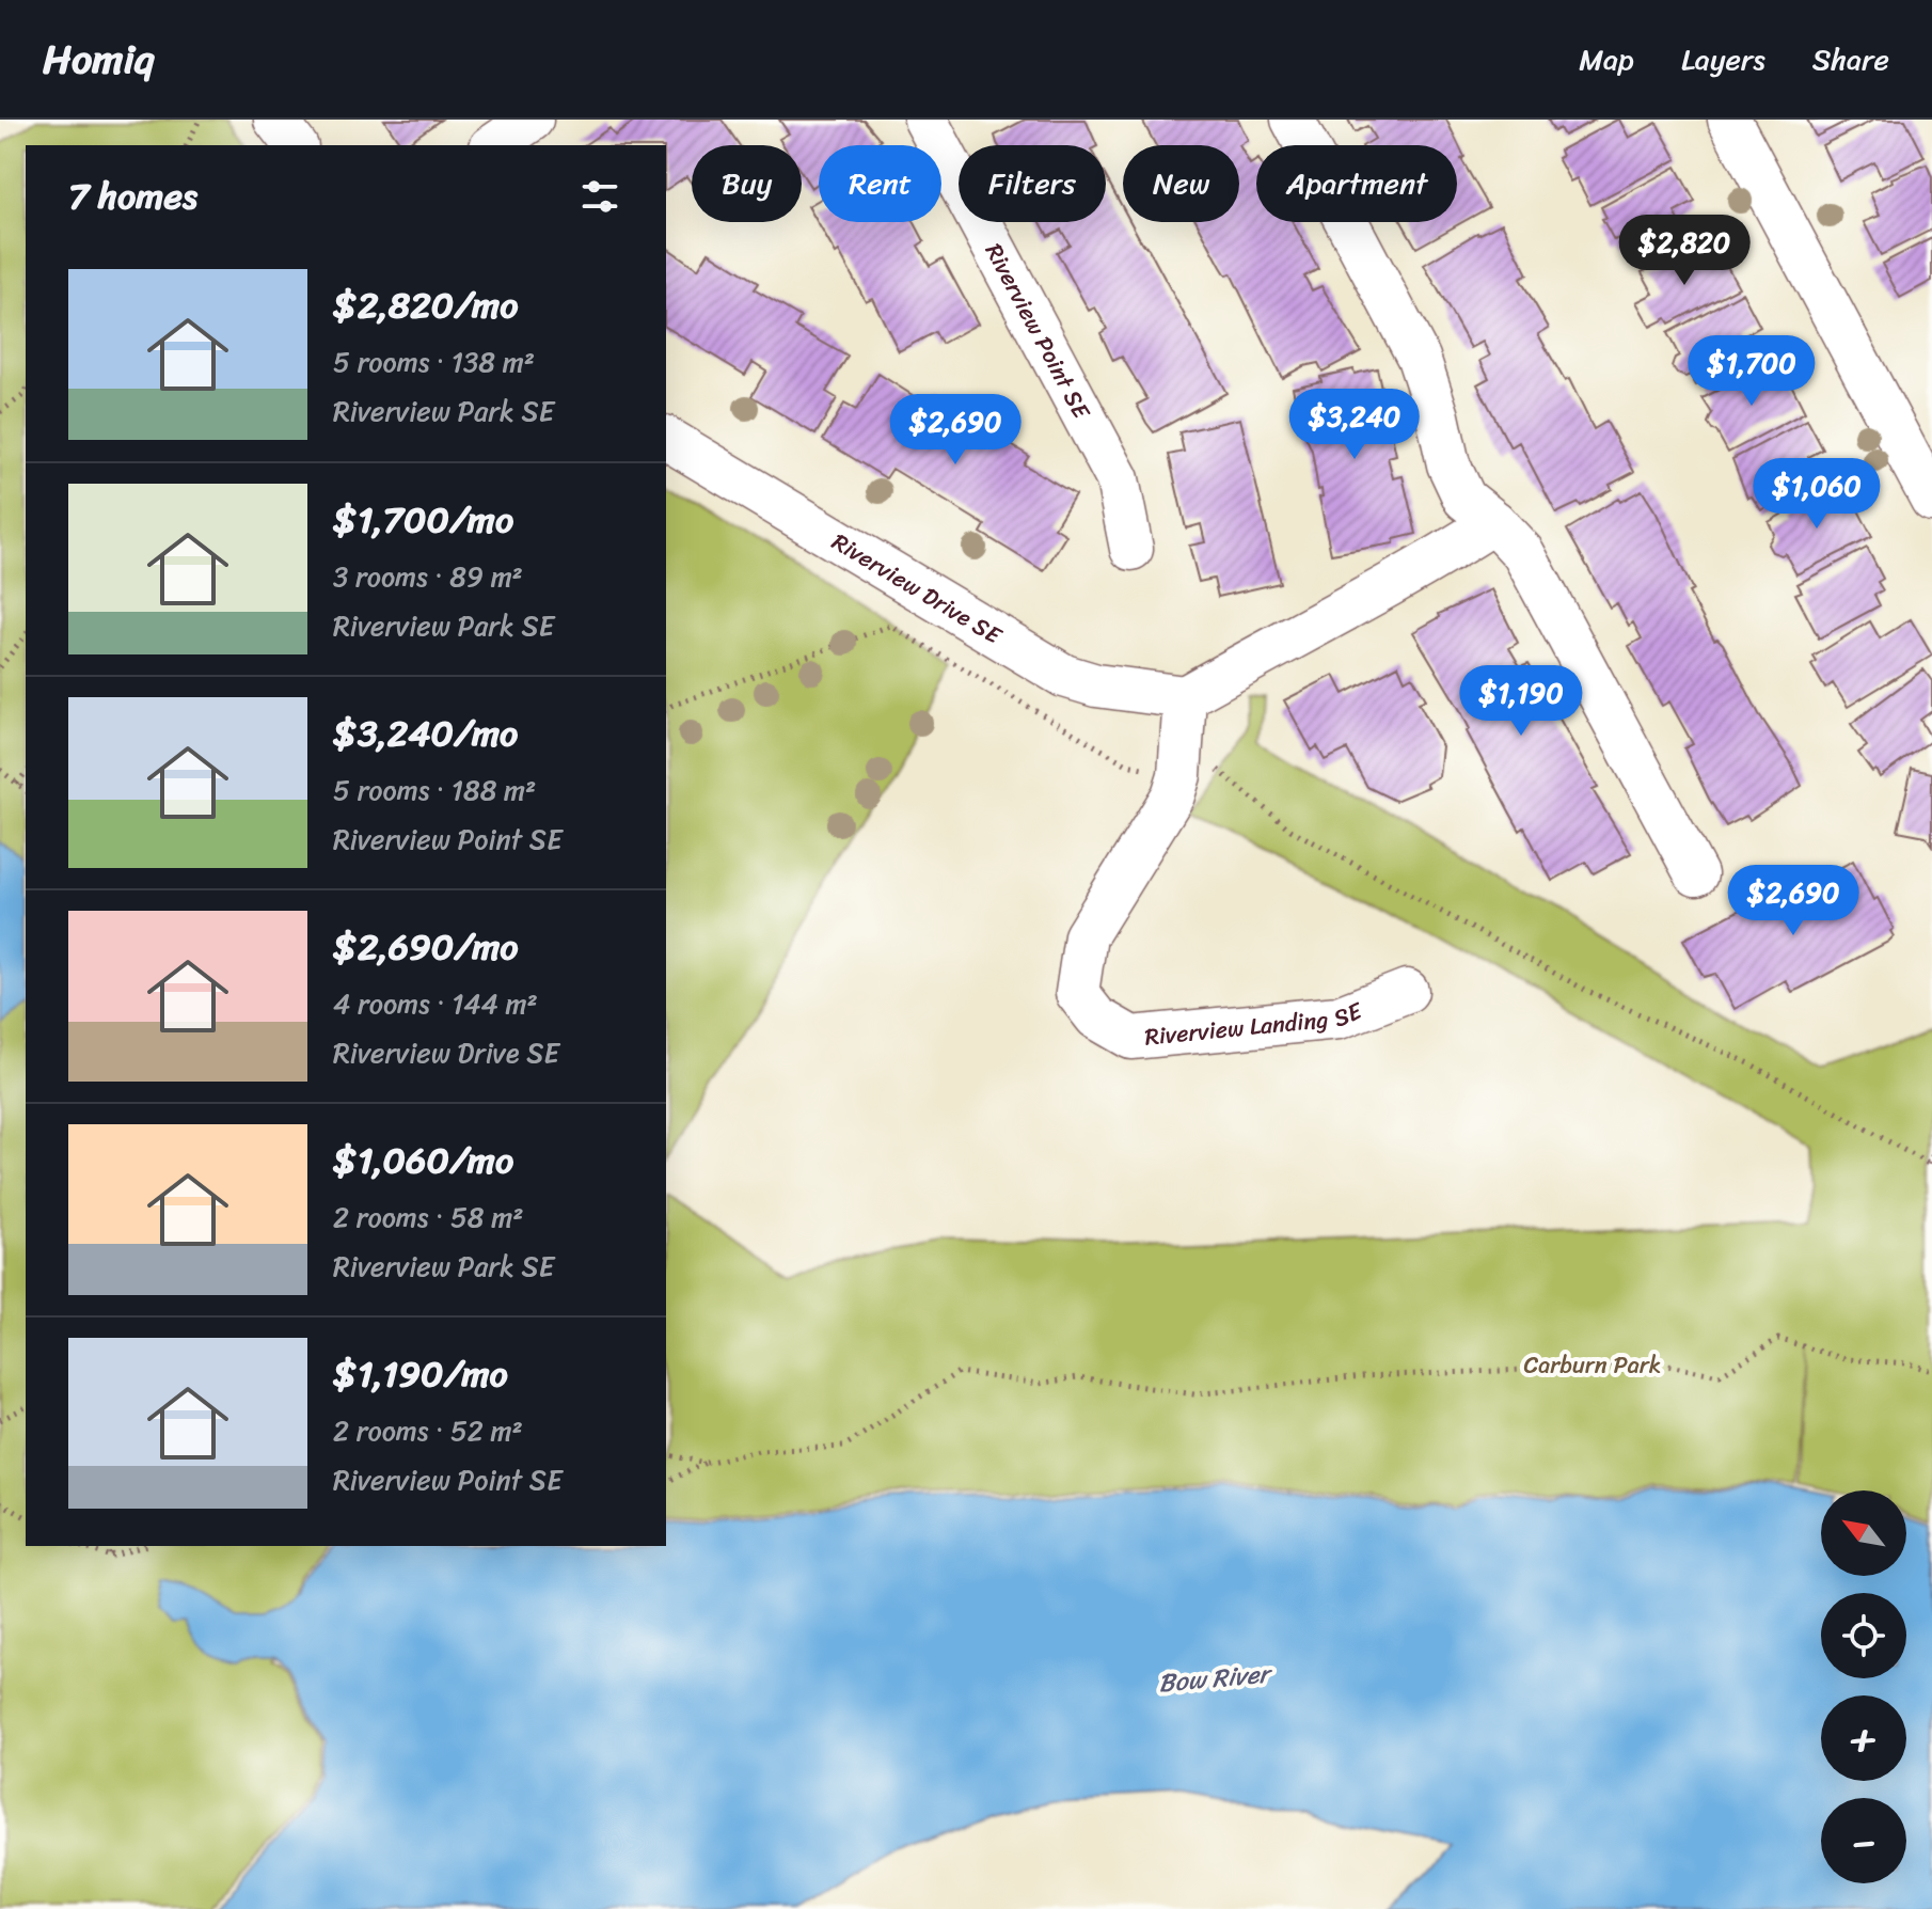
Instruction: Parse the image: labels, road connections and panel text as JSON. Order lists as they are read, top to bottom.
{
  "streets": {
    "street": ["Riverview Point SE", "Riverview Drive SE", "Riverview Landing SE"]
  },
  "crossings": [
    ["Riverview Drive SE", "Riverview Landing SE"]
  ],
  "water": ["Bow River"],
  "parks": ["Carburn Park"],
  "north": "top left",
  "page": {
    "header": "Homiq",
    "nav": ["Map", "Layers", "Share"],
    "chip": [
      "Buy",
      "Rent",
      "Filters",
      "New",
      "Apartment"
    ],
    "heading": "7 homes",
    "price": [
      "$2,820",
      "$1,700",
      "$3,240",
      "$2,690",
      "$1,060",
      "$1,190",
      "$2,690"
    ],
    "list": [
      {
        "name": "$2,820/mo",
        "note": "5 rooms · 138 m² · Riverview Park SE"
      },
      {
        "name": "$1,700/mo",
        "note": "3 rooms · 89 m² · Riverview Park SE"
      },
      {
        "name": "$3,240/mo",
        "note": "5 rooms · 188 m² · Riverview Point SE"
      },
      {
        "name": "$2,690/mo",
        "note": "4 rooms · 144 m² · Riverview Drive SE"
      },
      {
        "name": "$1,060/mo",
        "note": "2 rooms · 58 m² · Riverview Park SE"
      },
      {
        "name": "$1,190/mo",
        "note": "2 rooms · 52 m² · Riverview Point SE"
      }
    ],
    "map_buttons": ["+", "−"]
  }
}
